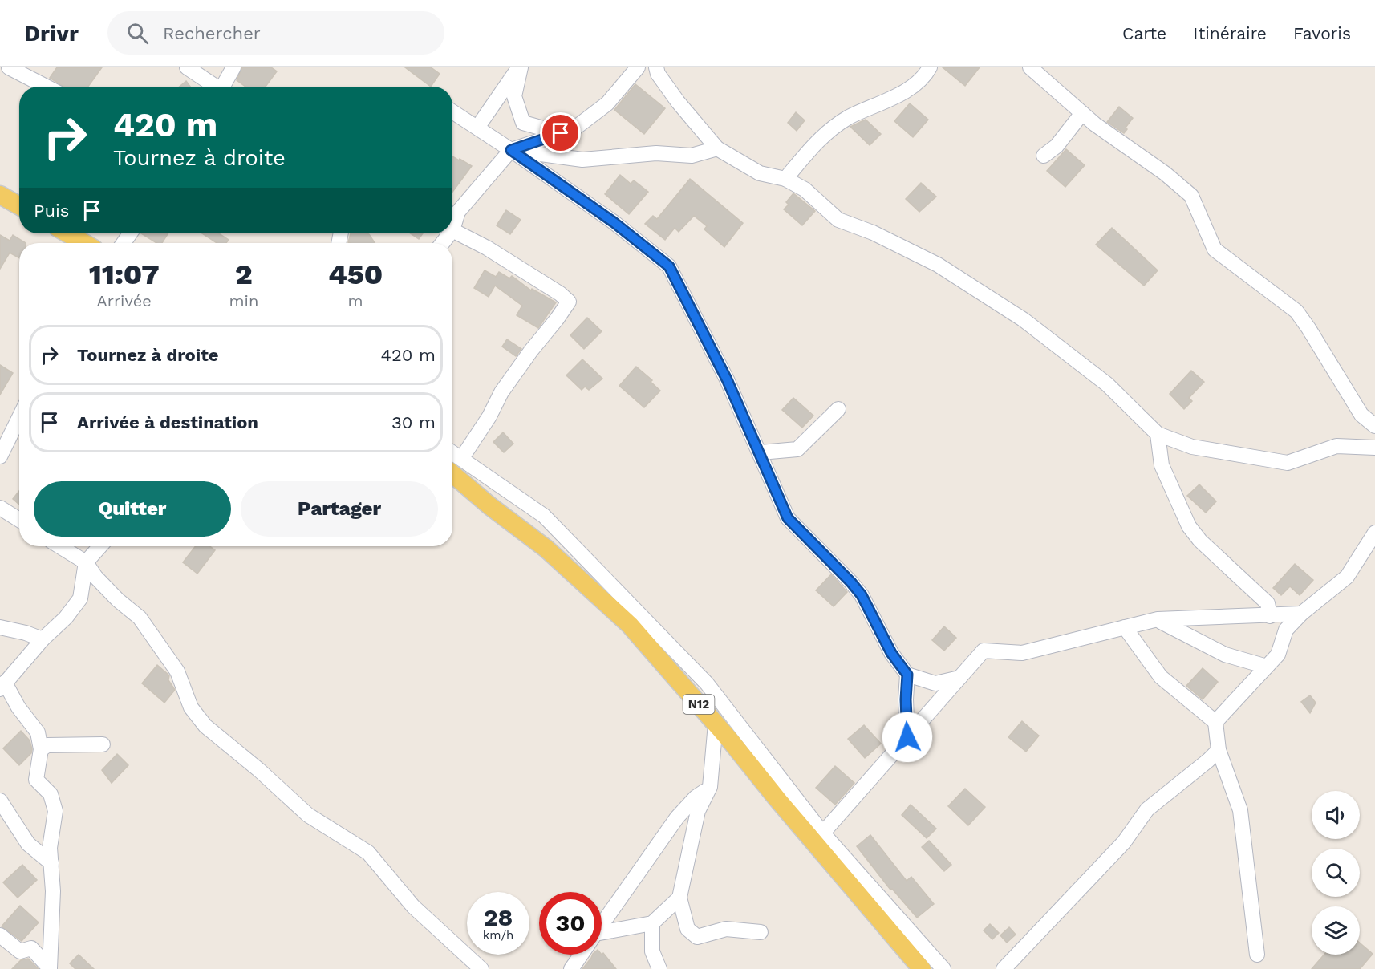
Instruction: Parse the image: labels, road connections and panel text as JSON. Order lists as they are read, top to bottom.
{
  "streets": {
    "main road": ["N12"]
  },
  "page": {
    "header": "Drivr",
    "search": "Rechercher",
    "nav": ["Carte", "Itinéraire", "Favoris"],
    "turn": ["420 m", "Tournez à droite"],
    "then": "Puis",
    "eta": [
      "11:07",
      "Arrivée",
      "2",
      "min",
      "450",
      "m"
    ],
    "list": [
      {
        "name": "Tournez à droite",
        "value": "420 m"
      },
      {
        "name": "Arrivée à destination",
        "value": "30 m"
      }
    ],
    "buttons": ["Quitter", "Partager"],
    "speed": "28 km/h",
    "limit": "30"
  }
}
